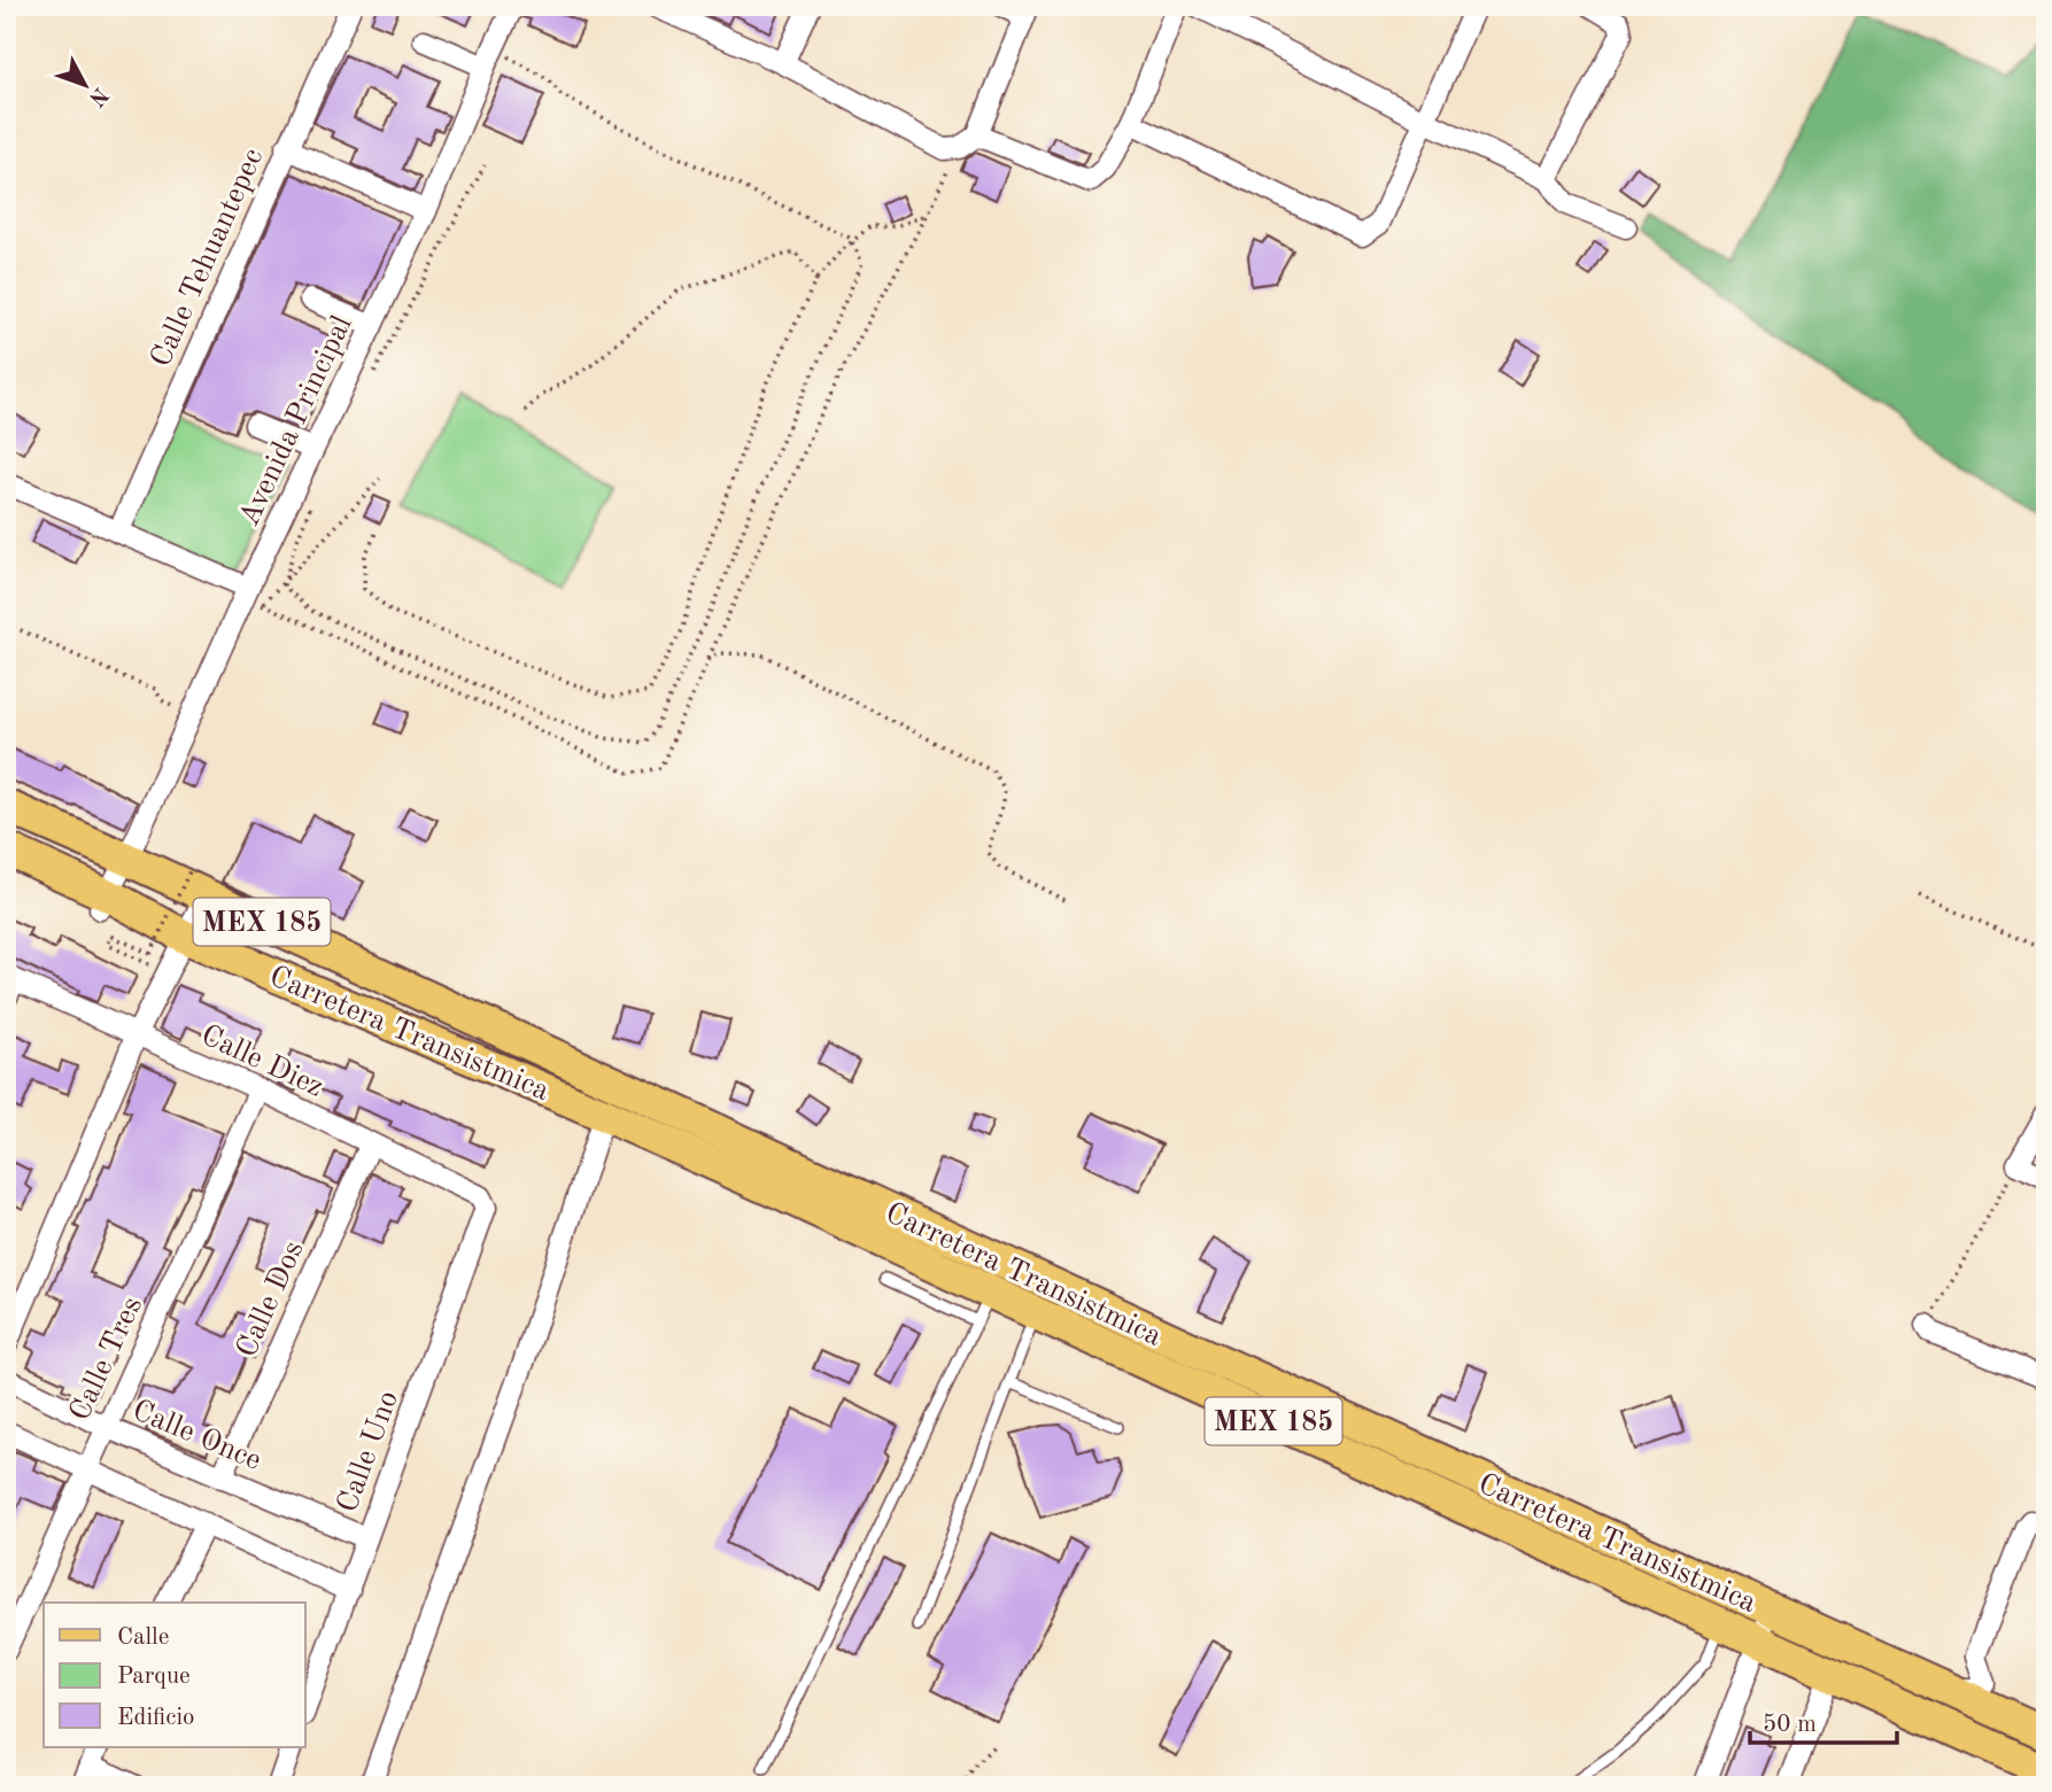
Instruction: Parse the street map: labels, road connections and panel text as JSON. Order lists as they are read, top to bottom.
{
  "streets": {
    "main road": ["MEX 185", "Carretera Transistmica"],
    "street": [
      "Calle Tehuantepec",
      "Avenida Principal",
      "Calle Diez",
      "Calle Dos",
      "Calle Tres",
      "Calle Once",
      "Calle Uno"
    ]
  },
  "crossings": [
    ["Avenida Principal", "Carretera Transistmica"],
    ["Calle Diez", "Calle Dos"],
    ["Calle Diez", "Calle Tres"],
    ["Calle Diez", "Calle Uno"],
    ["Calle Dos", "Calle Once"],
    ["Calle Tres", "Calle Once"],
    ["Calle Once", "Calle Uno"]
  ],
  "legend": ["Calle", "Parque", "Edificio"],
  "scale_bar": "50 m",
  "north": "bottom right"
}
